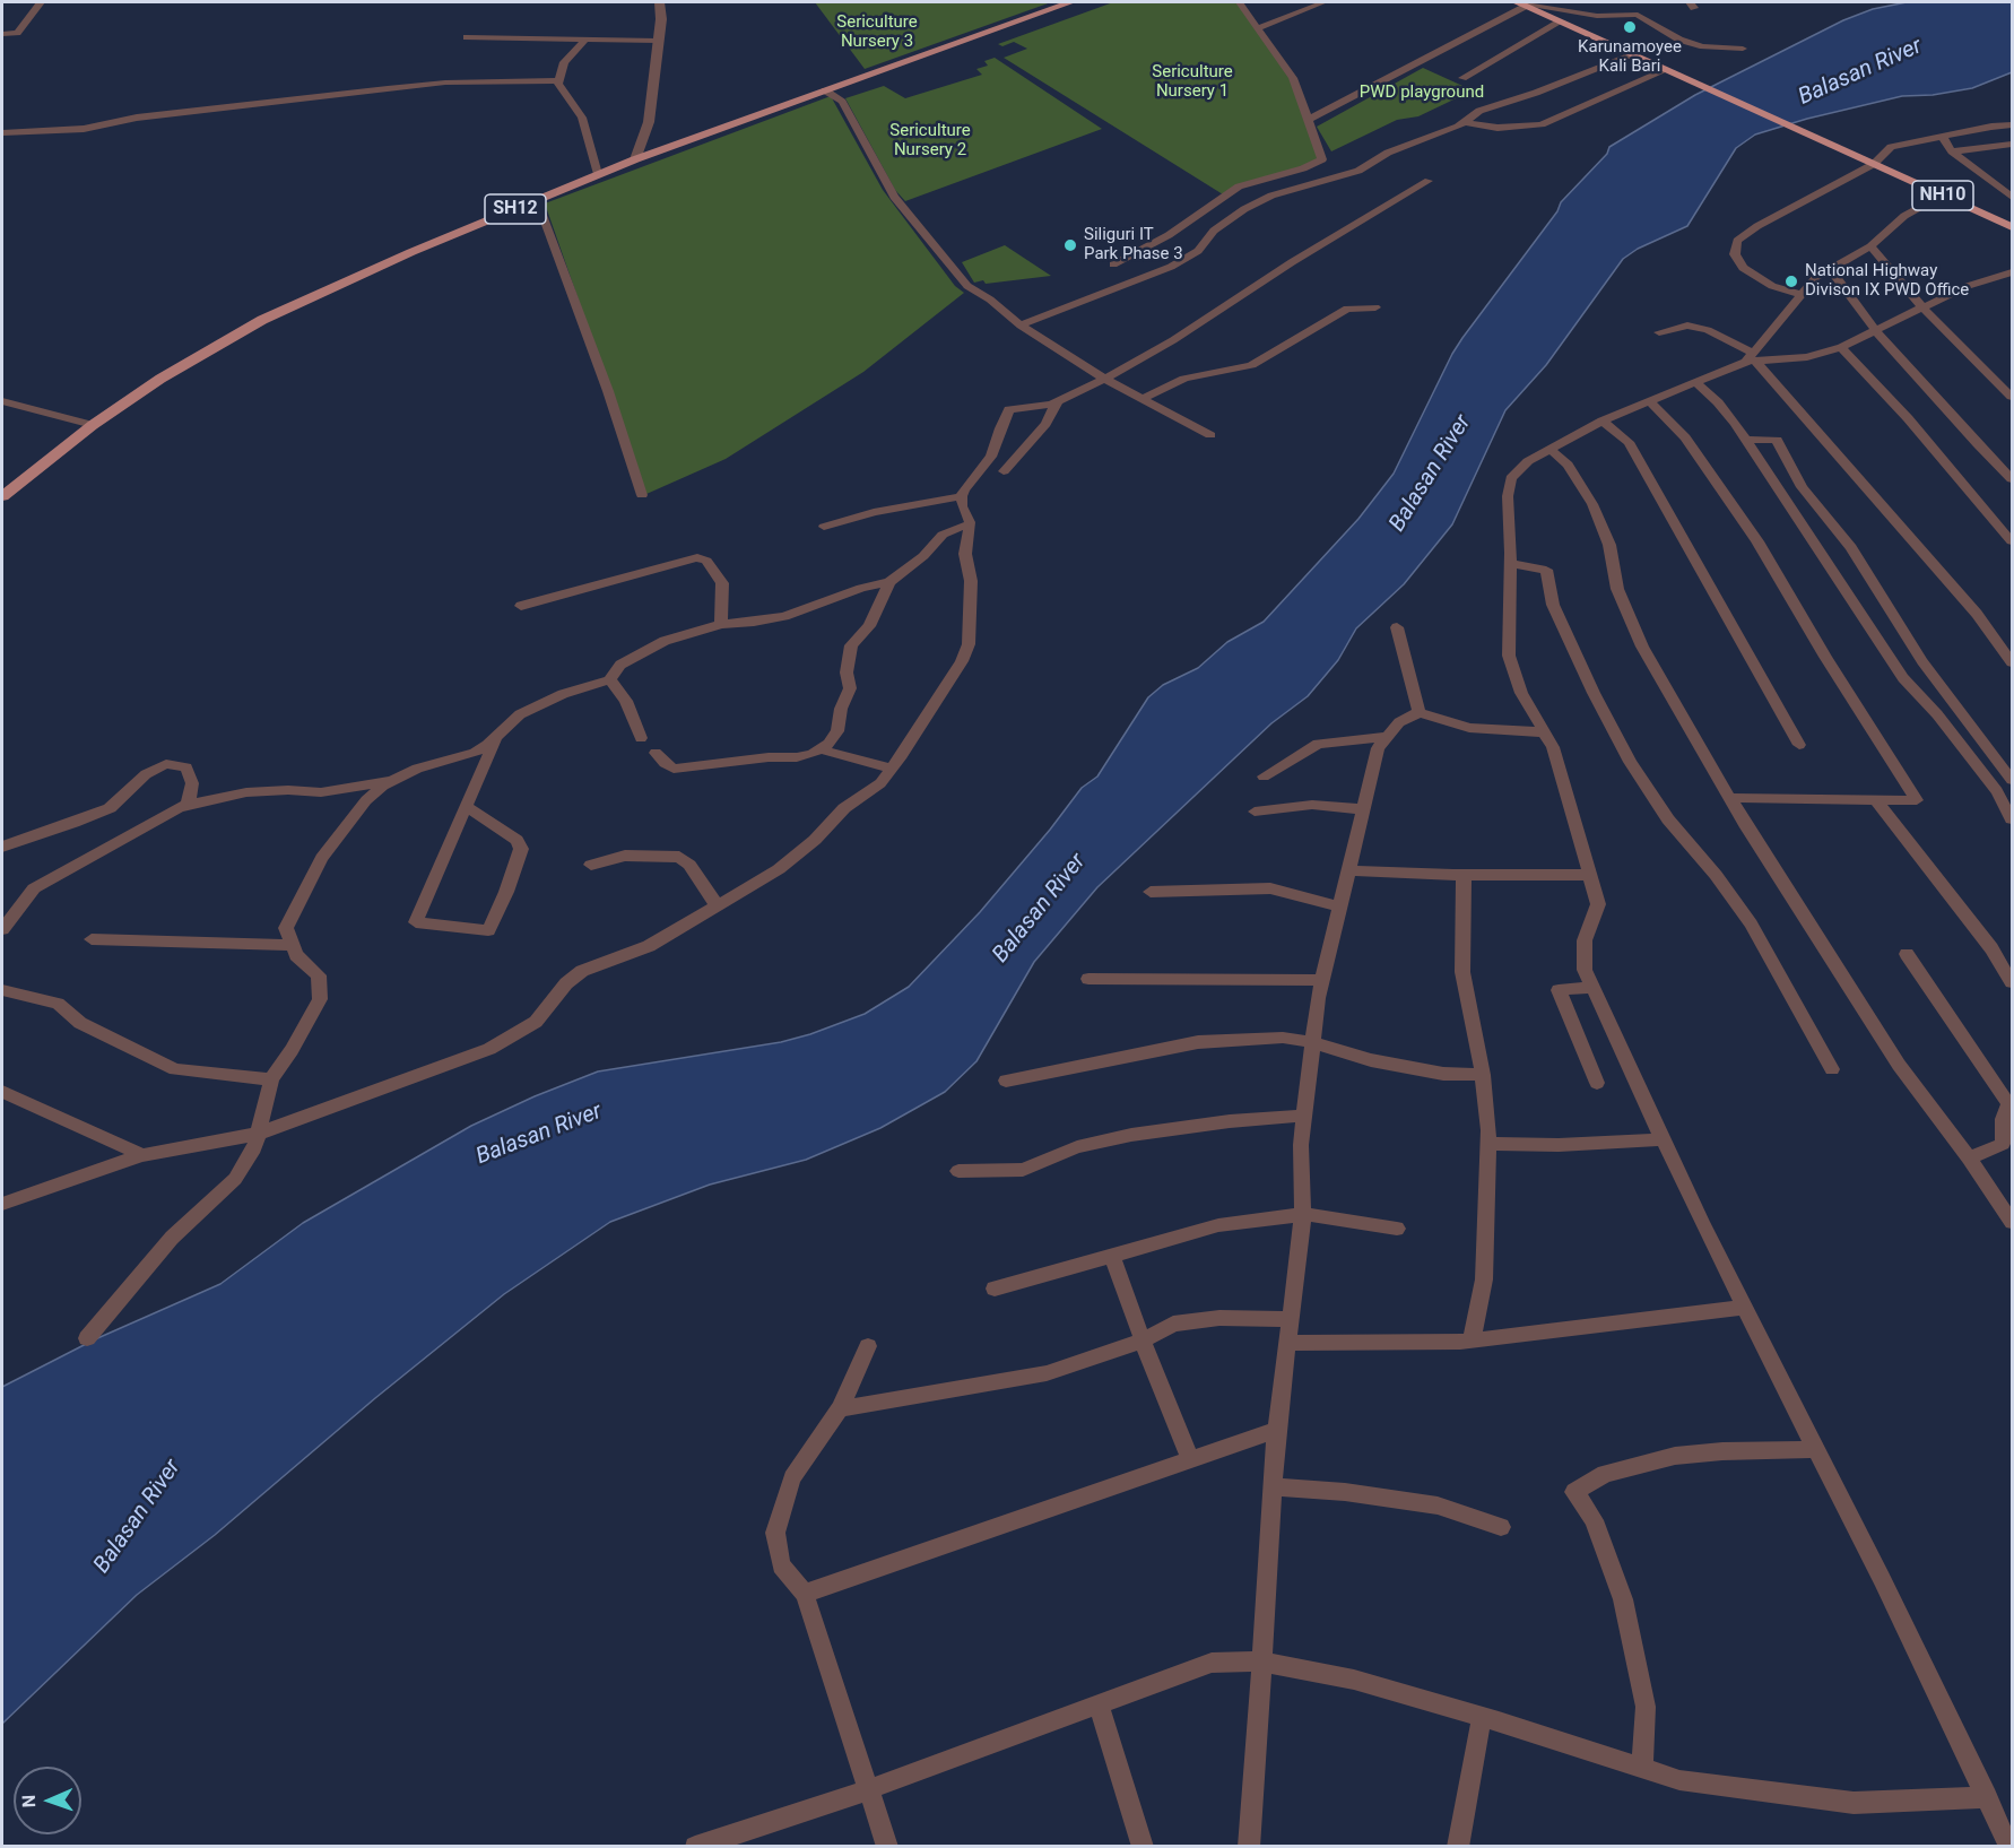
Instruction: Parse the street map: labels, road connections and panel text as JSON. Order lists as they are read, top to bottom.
{
  "streets": {
    "highway": ["NH10"],
    "main road": ["SH12"]
  },
  "water": ["Balasan River"],
  "parks": [
    "Sericulture Nursery 3",
    "Sericulture Nursery 1",
    "PWD playground",
    "Sericulture Nursery 2"
  ],
  "places": ["Karunamoyee Kali Bari", "Siliguri IT Park Phase 3", "National Highway Divison IX PWD Office"],
  "north": "left"
}
